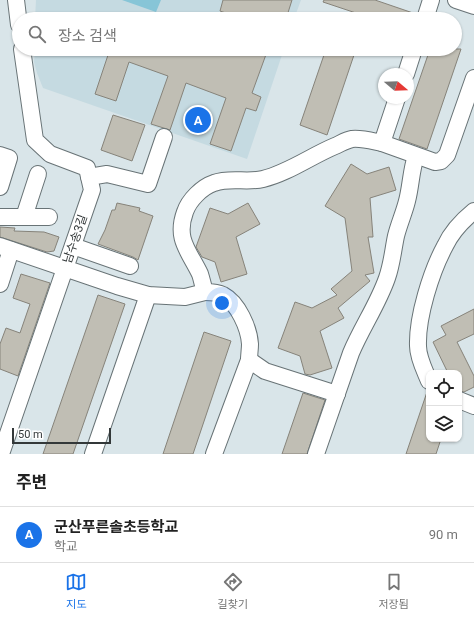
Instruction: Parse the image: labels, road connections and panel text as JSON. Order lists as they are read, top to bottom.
{
  "streets": {
    "street": ["남수송3길"]
  },
  "scale_bar": "50 m",
  "north": "right",
  "page": {
    "search": "장소 검색",
    "pins": "A",
    "scale": "50 m",
    "heading": "주변",
    "list": [
      {
        "mark": "A",
        "name": "군산푸른솔초등학교",
        "note": "학교",
        "value": "90 m"
      }
    ],
    "nav": ["지도", "길찾기", "저장됨"]
  }
}
